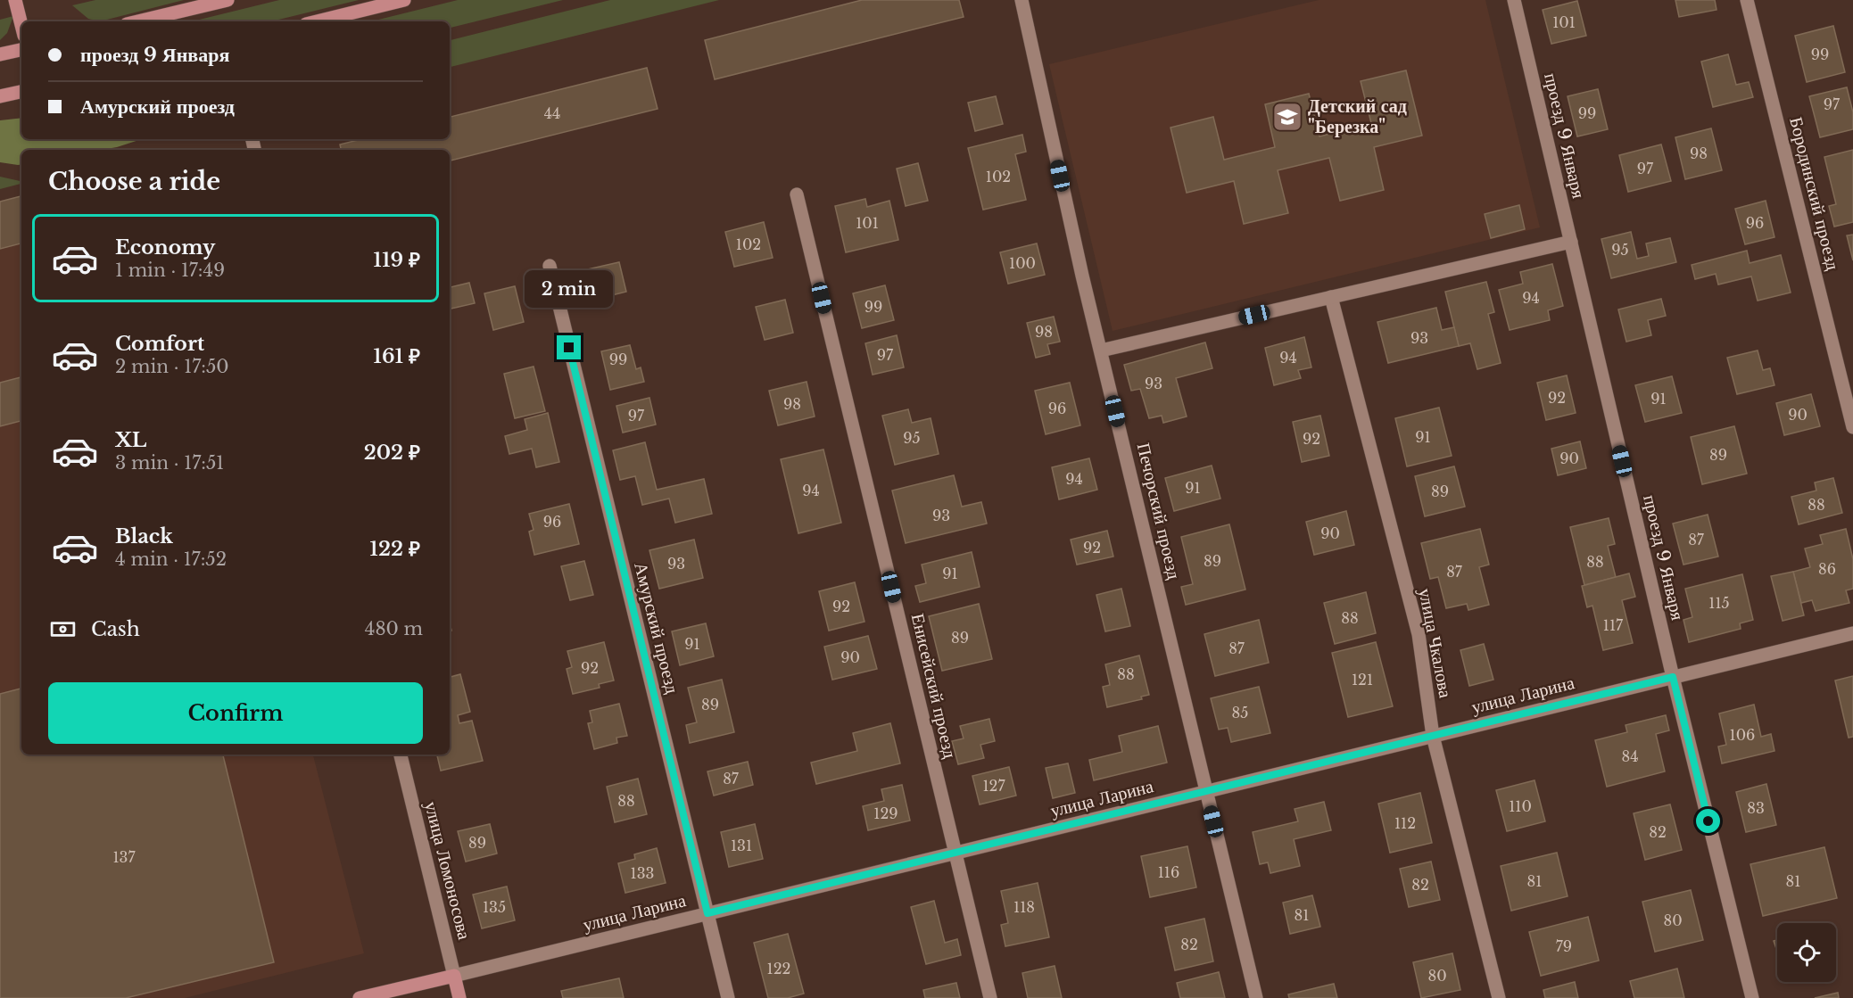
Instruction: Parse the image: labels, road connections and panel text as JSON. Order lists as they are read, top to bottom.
{
  "streets": {
    "main road": ["улица Ларина", "улица Ломоносова"],
    "street": [
      "проезд 9 Января",
      "Бородинский проезд",
      "Печорский проезд",
      "Амурский проезд",
      "улица Чкалова",
      "Енисейский проезд"
    ]
  },
  "crossings": [
    ["проезд 9 Января", "улица Ларина"],
    ["Печорский проезд", "улица Ларина"],
    ["Амурский проезд", "улица Ларина"],
    ["улица Чкалова", "улица Ларина"],
    ["Енисейский проезд", "улица Ларина"],
    ["улица Ларина", "улица Ломоносова"]
  ],
  "places": {
    "school or university": ["Детский сад \"Березка\""]
  },
  "house_numbers": [
    "101",
    "99",
    "97",
    "44",
    "99",
    "98",
    "97",
    "102",
    "101",
    "96",
    "102",
    "95",
    "100",
    "94",
    "99",
    "98",
    "93",
    "97",
    "94",
    "99",
    "93",
    "92",
    "91",
    "98",
    "96",
    "90",
    "97",
    "91",
    "95",
    "92",
    "89",
    "90",
    "94",
    "91",
    "94",
    "89",
    "88",
    "93",
    "96",
    "90",
    "87",
    "92",
    "89",
    "88",
    "93",
    "86",
    "87",
    "91",
    "115",
    "92",
    "88",
    "117",
    "89",
    "91",
    "87",
    "90",
    "92",
    "88",
    "121",
    "89",
    "85",
    "106",
    "84",
    "87",
    "127",
    "88",
    "110",
    "83",
    "129",
    "112",
    "82",
    "89",
    "131",
    "137",
    "116",
    "133",
    "81",
    "81",
    "82",
    "135",
    "118",
    "81",
    "80",
    "82",
    "79",
    "122",
    "80"
  ],
  "page": {
    "banner": ["проезд 9 Января", "Амурский проезд"],
    "heading": "Choose a ride",
    "list": [
      {
        "name": "Economy",
        "note": "1 min · 17:49",
        "value": "119 ₽"
      },
      {
        "name": "Comfort",
        "note": "2 min · 17:50",
        "value": "161 ₽"
      },
      {
        "name": "XL",
        "note": "3 min · 17:51",
        "value": "202 ₽"
      },
      {
        "name": "Black",
        "note": "4 min · 17:52",
        "value": "122 ₽"
      }
    ],
    "bubble": "2 min",
    "pay": ["Cash", "480 m"],
    "buttons": "Confirm"
  }
}
